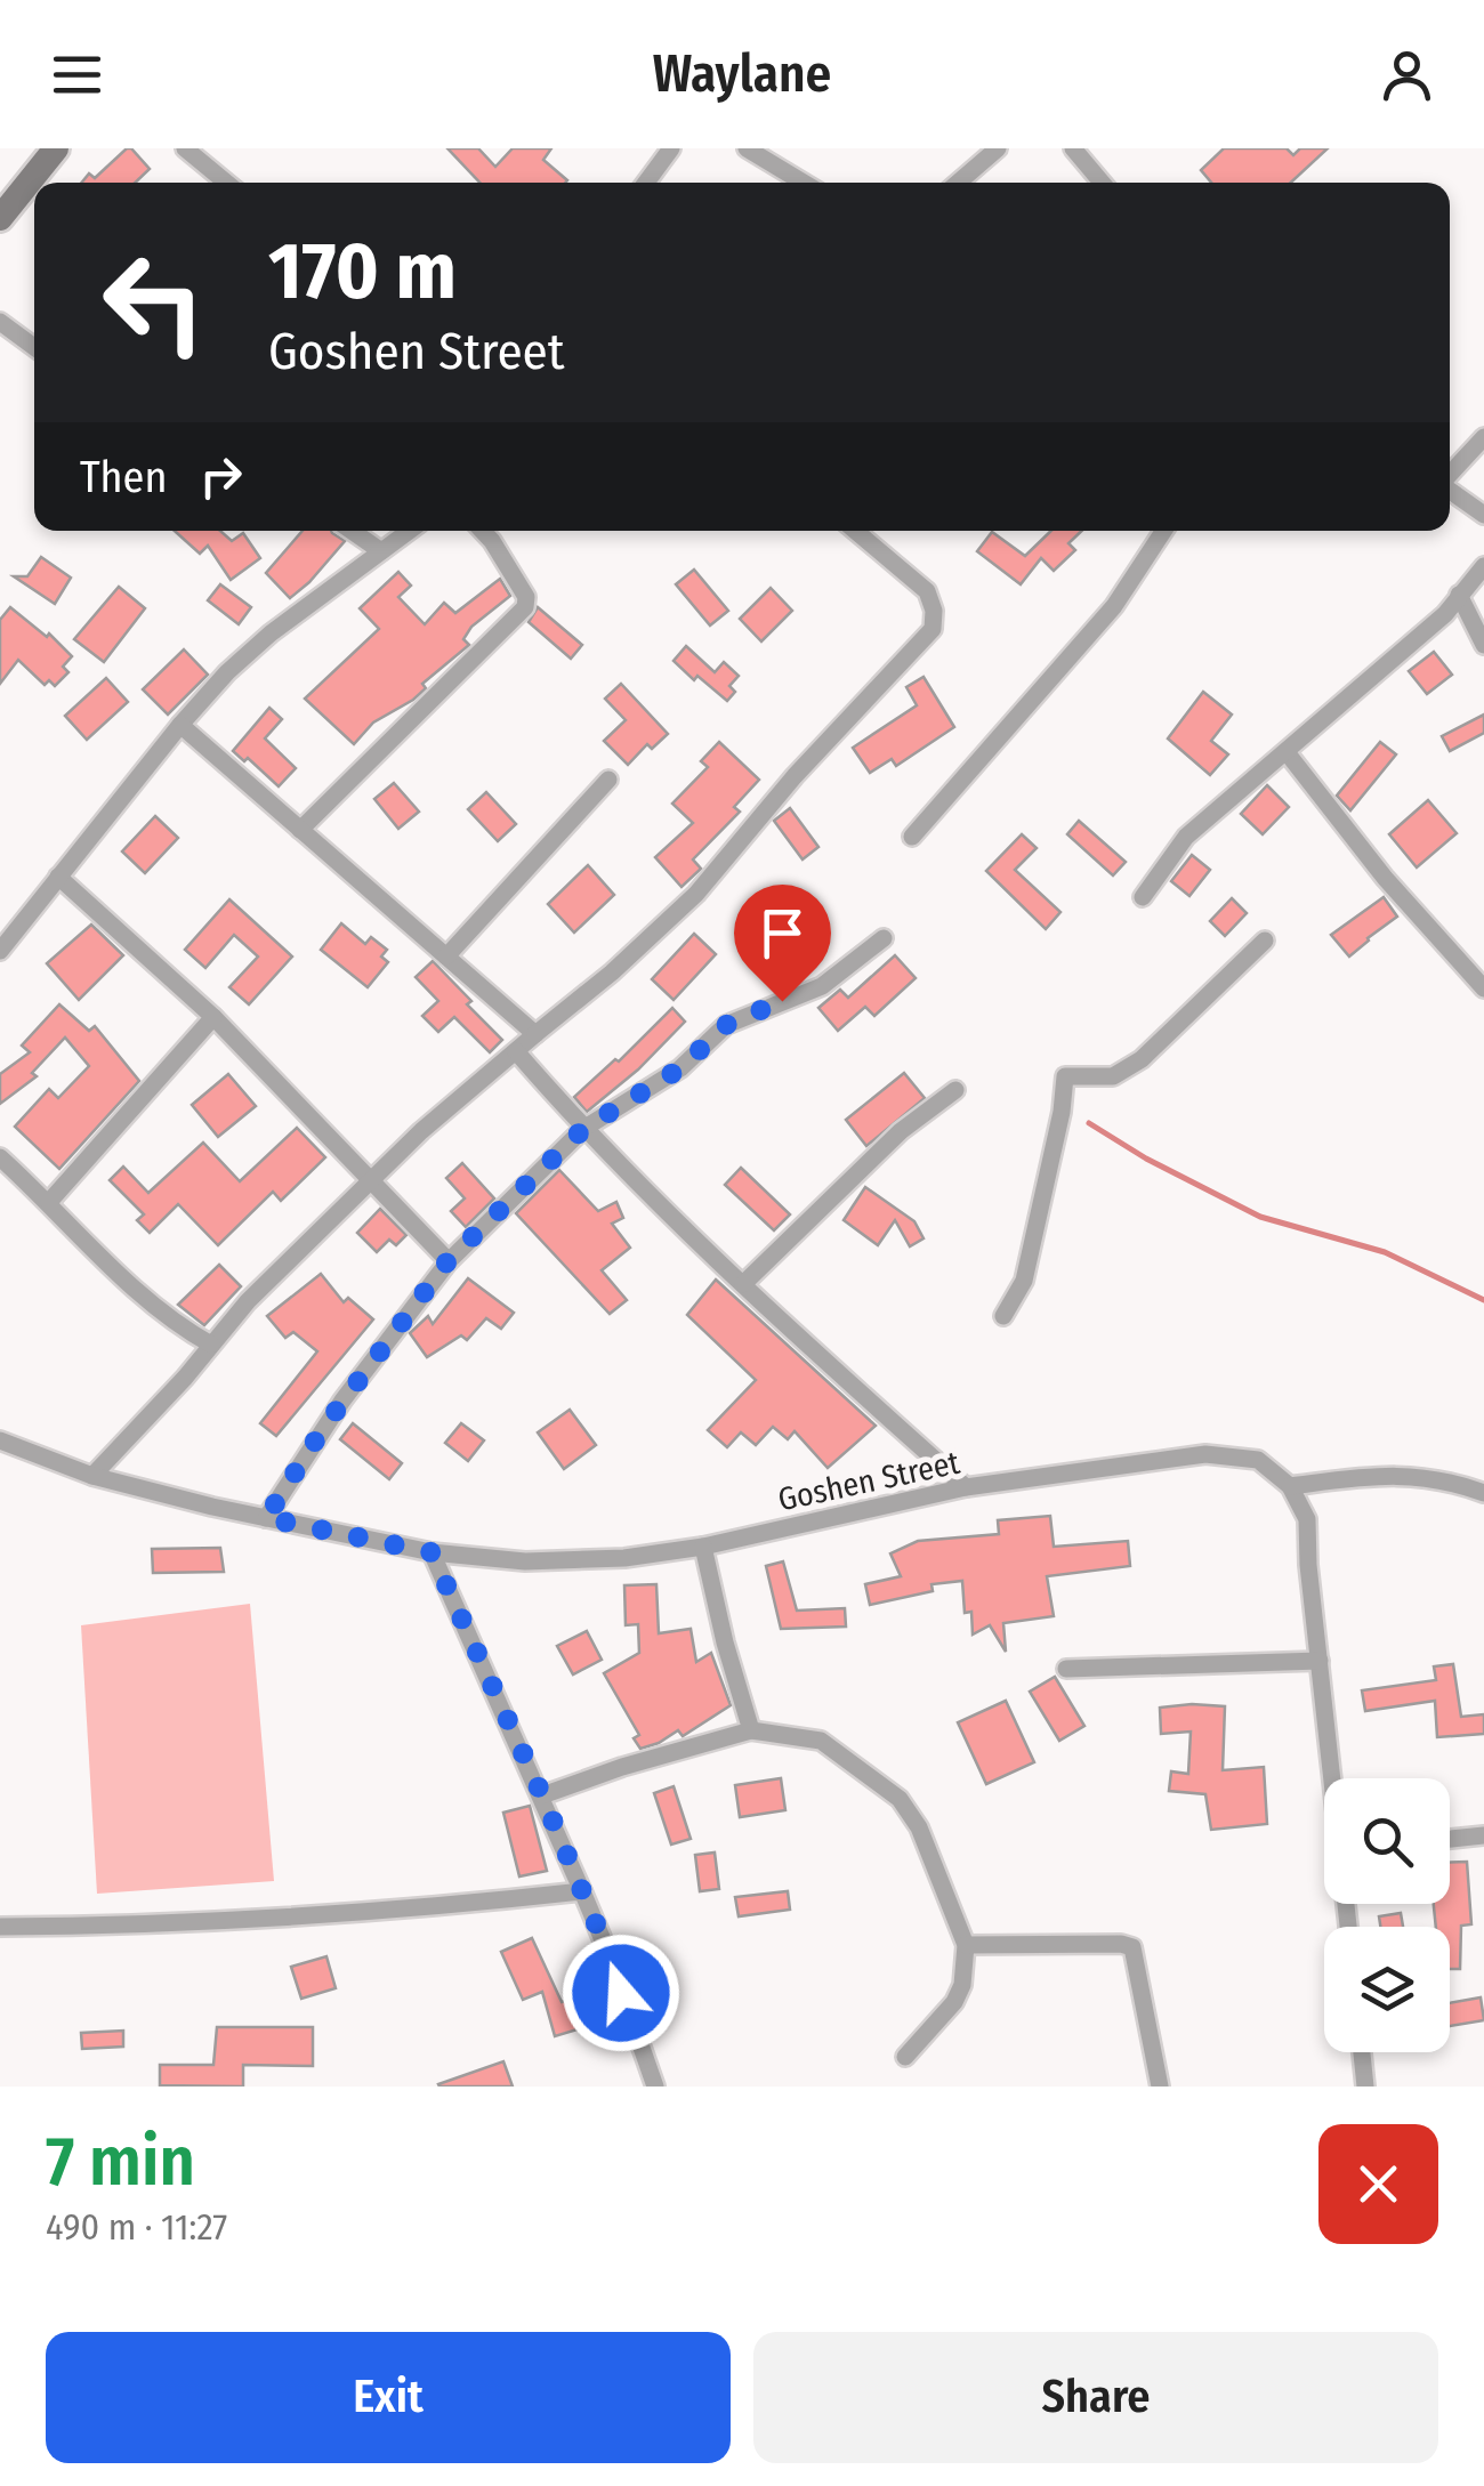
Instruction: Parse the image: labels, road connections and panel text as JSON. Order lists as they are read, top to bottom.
{
  "streets": {
    "street": ["Goshen Street"]
  },
  "page": {
    "header": "Waylane",
    "turn": ["170 m", "Goshen Street"],
    "then": "Then",
    "heading": ["7 min", "490 m · 11:27"],
    "buttons": ["Exit", "Share"]
  }
}
